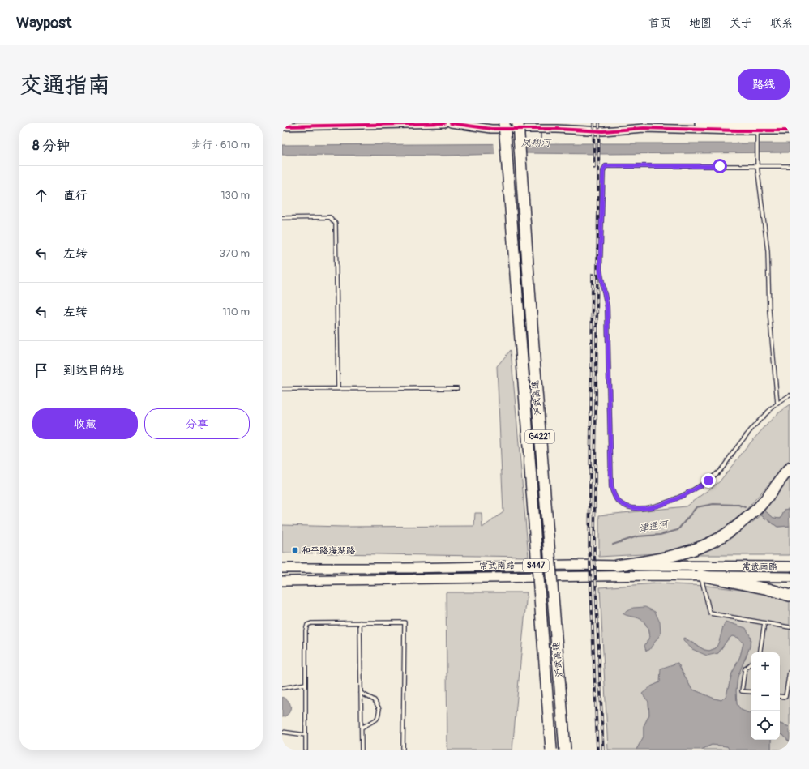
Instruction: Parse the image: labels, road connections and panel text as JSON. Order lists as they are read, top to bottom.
{
  "streets": {
    "highway": ["沪武高速", "G4221"],
    "main road": ["常武南路", "S447"]
  },
  "water": ["凤翔河", "津通河"],
  "places": {
    "transit": ["和平路海湖路"]
  },
  "page": {
    "header": "Waypost",
    "nav": [
      "首页",
      "地图",
      "关于",
      "联系"
    ],
    "title": "交通指南",
    "buttons": [
      "路线",
      ["收藏", "分享"]
    ],
    "heading": ["8 分钟", "步行 · 610 m"],
    "list": [
      ["直行", "130 m"],
      ["左转", "370 m"],
      ["左转", "110 m"],
      "到达目的地"
    ],
    "map_buttons": ["+", "−"]
  }
}
